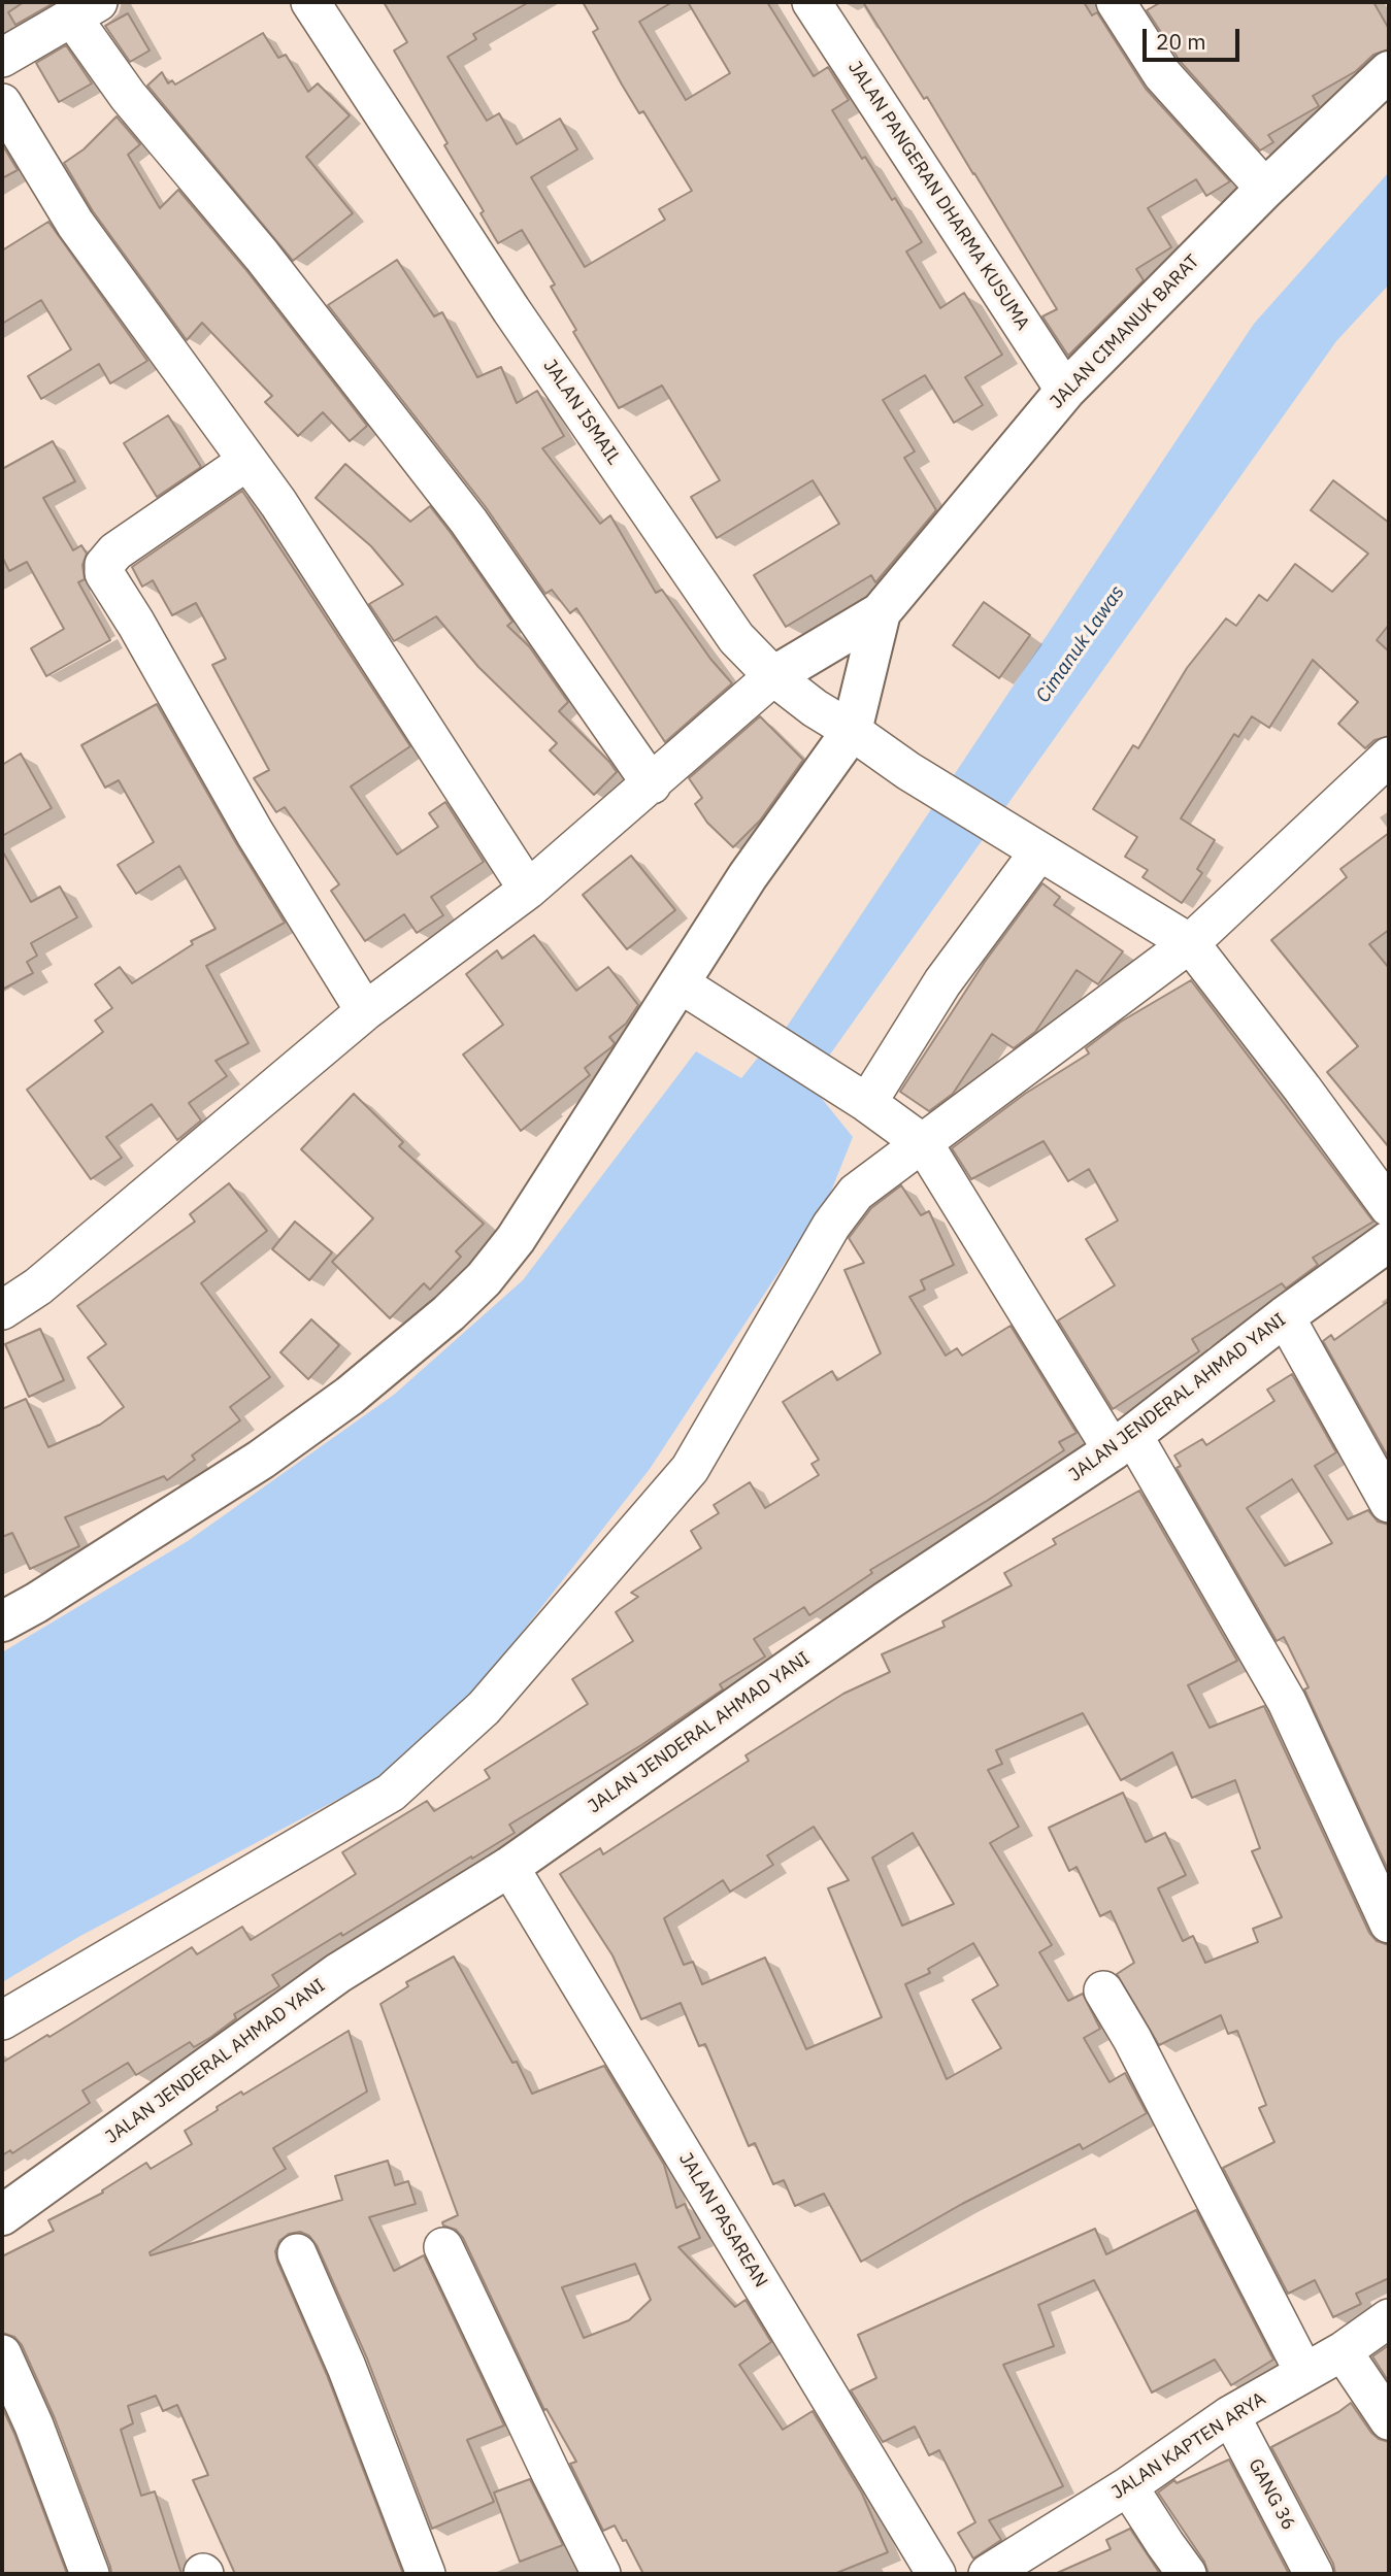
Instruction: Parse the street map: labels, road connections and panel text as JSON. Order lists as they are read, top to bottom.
{
  "streets": {
    "street": [
      "JALAN PANGERAN DHARMA KUSUMA",
      "JALAN CIMANUK BARAT",
      "JALAN ISMAIL",
      "JALAN JENDERAL AHMAD YANI",
      "JALAN PASAREAN",
      "JALAN KAPTEN ARYA",
      "GANG 36"
    ]
  },
  "crossings": [
    ["JALAN PANGERAN DHARMA KUSUMA", "JALAN CIMANUK BARAT"],
    ["JALAN JENDERAL AHMAD YANI", "JALAN PASAREAN"],
    ["JALAN KAPTEN ARYA", "GANG 36"]
  ],
  "water": ["Cimanuk Lawas"],
  "scale_bar": "20 m"
}
